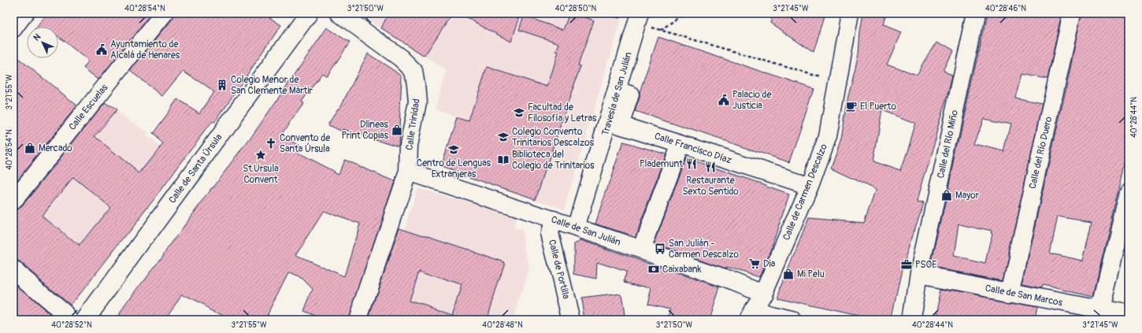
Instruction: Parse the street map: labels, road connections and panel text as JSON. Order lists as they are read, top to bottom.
{
  "streets": {
    "street": [
      "Travesía de San Julián",
      "Calle Escuelas",
      "Calle Trinidad",
      "Calle del Río Miño",
      "Calle Francisco Díaz",
      "Calle del Río Duero",
      "Calle de Santa Úrsula",
      "Calle de Carmen Descalzo",
      "Calle de San Julián",
      "Calle de Portilla",
      "Calle de San Marcos"
    ]
  },
  "crossings": [
    ["Travesía de San Julián", "Calle Francisco Díaz"],
    ["Travesía de San Julián", "Calle de San Julián"],
    ["Calle Trinidad", "Calle de San Julián"],
    ["Calle del Río Miño", "Calle de San Marcos"],
    ["Calle Francisco Díaz", "Calle de Carmen Descalzo"],
    ["Calle del Río Duero", "Calle de San Marcos"],
    ["Calle de Carmen Descalzo", "Calle de San Julián"],
    ["Calle de San Julián", "Calle de Portilla"]
  ],
  "places": {
    "public building": ["Ayuntamiento de Alcalá de Henares", "Palacio de Justicia"],
    "building": ["Colegio Menor de San Clemente Mártir"],
    "cafe": ["El Puerto"],
    "school or university": ["Facultad de Filosofía y Letras", "Colegio Convento Trinitarios Descalzos", "Centro de Lenguas Extranjeras"],
    "shop": [
      "Dlineas Print Copias",
      "Mercado",
      "Mayor",
      "Mi Pelu"
    ],
    "church": ["Convento de Santa Úrsula"],
    "place": ["St.Ursula Convent"],
    "library": ["Biblioteca del Colegio de Trinitarios"],
    "restaurant": ["Plademunt", "Restaurante Sexto Sentido"],
    "bus stop": ["San Julián - Carmen Descalzo"],
    "supermarket": ["Dia"],
    "office": ["PSOE"],
    "bank": ["Caixabank"]
  },
  "north": "top left",
  "coordinates": [
    "40°28'54\"N",
    "3°21'50\"W",
    "40°28'50\"N",
    "3°21'45\"W",
    "40°28'46\"N",
    "3°21'55\"W",
    "40°28'44\"N",
    "40°28'52\"N",
    "40°28'48\"N"
  ]
}
